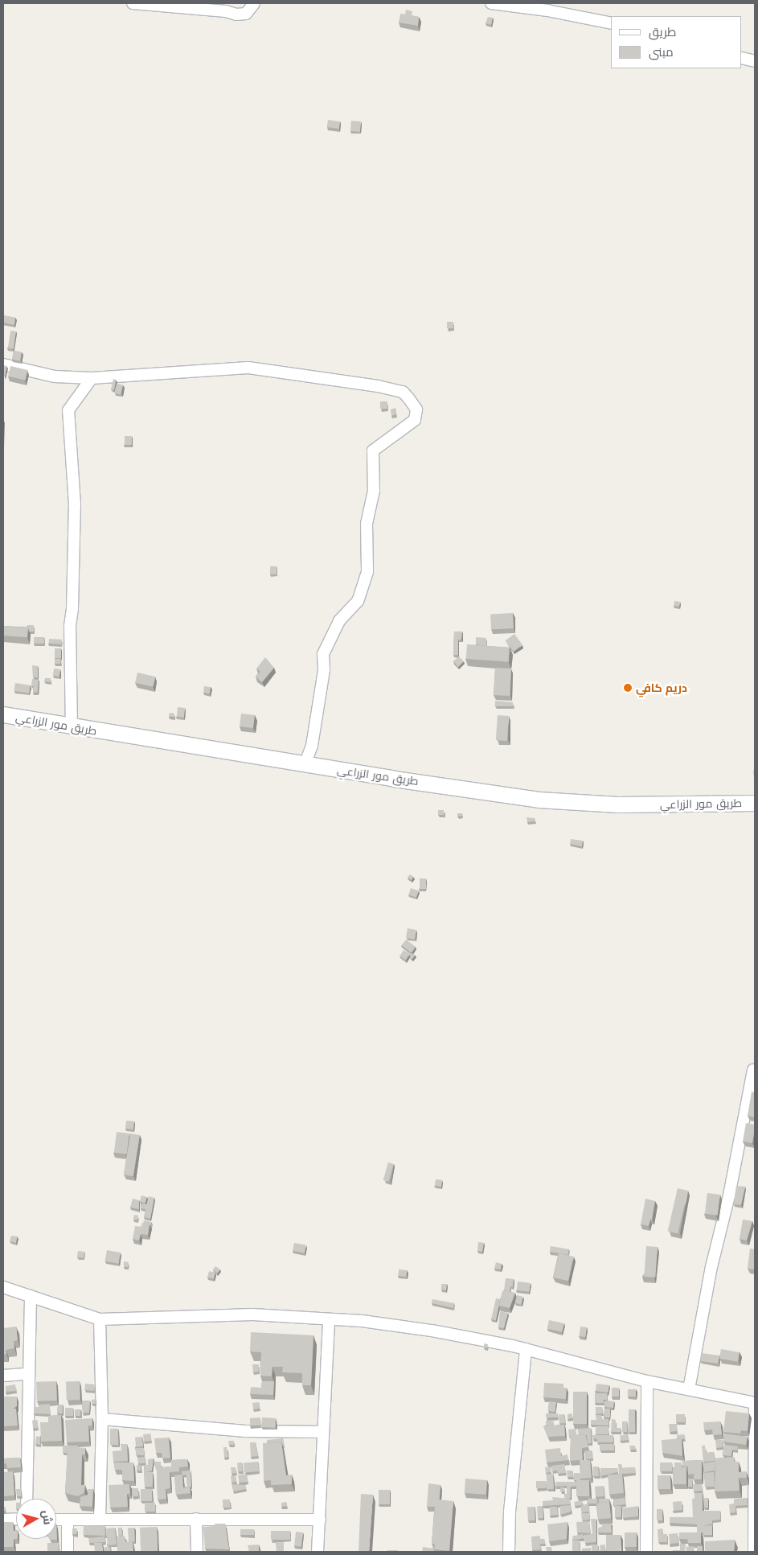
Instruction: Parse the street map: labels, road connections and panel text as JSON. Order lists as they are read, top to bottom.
{
  "streets": {
    "street": ["طريق مور الزراعي"]
  },
  "places": ["دريم كافي"],
  "legend": ["طريق", "مبنى"],
  "north": "right"
}
